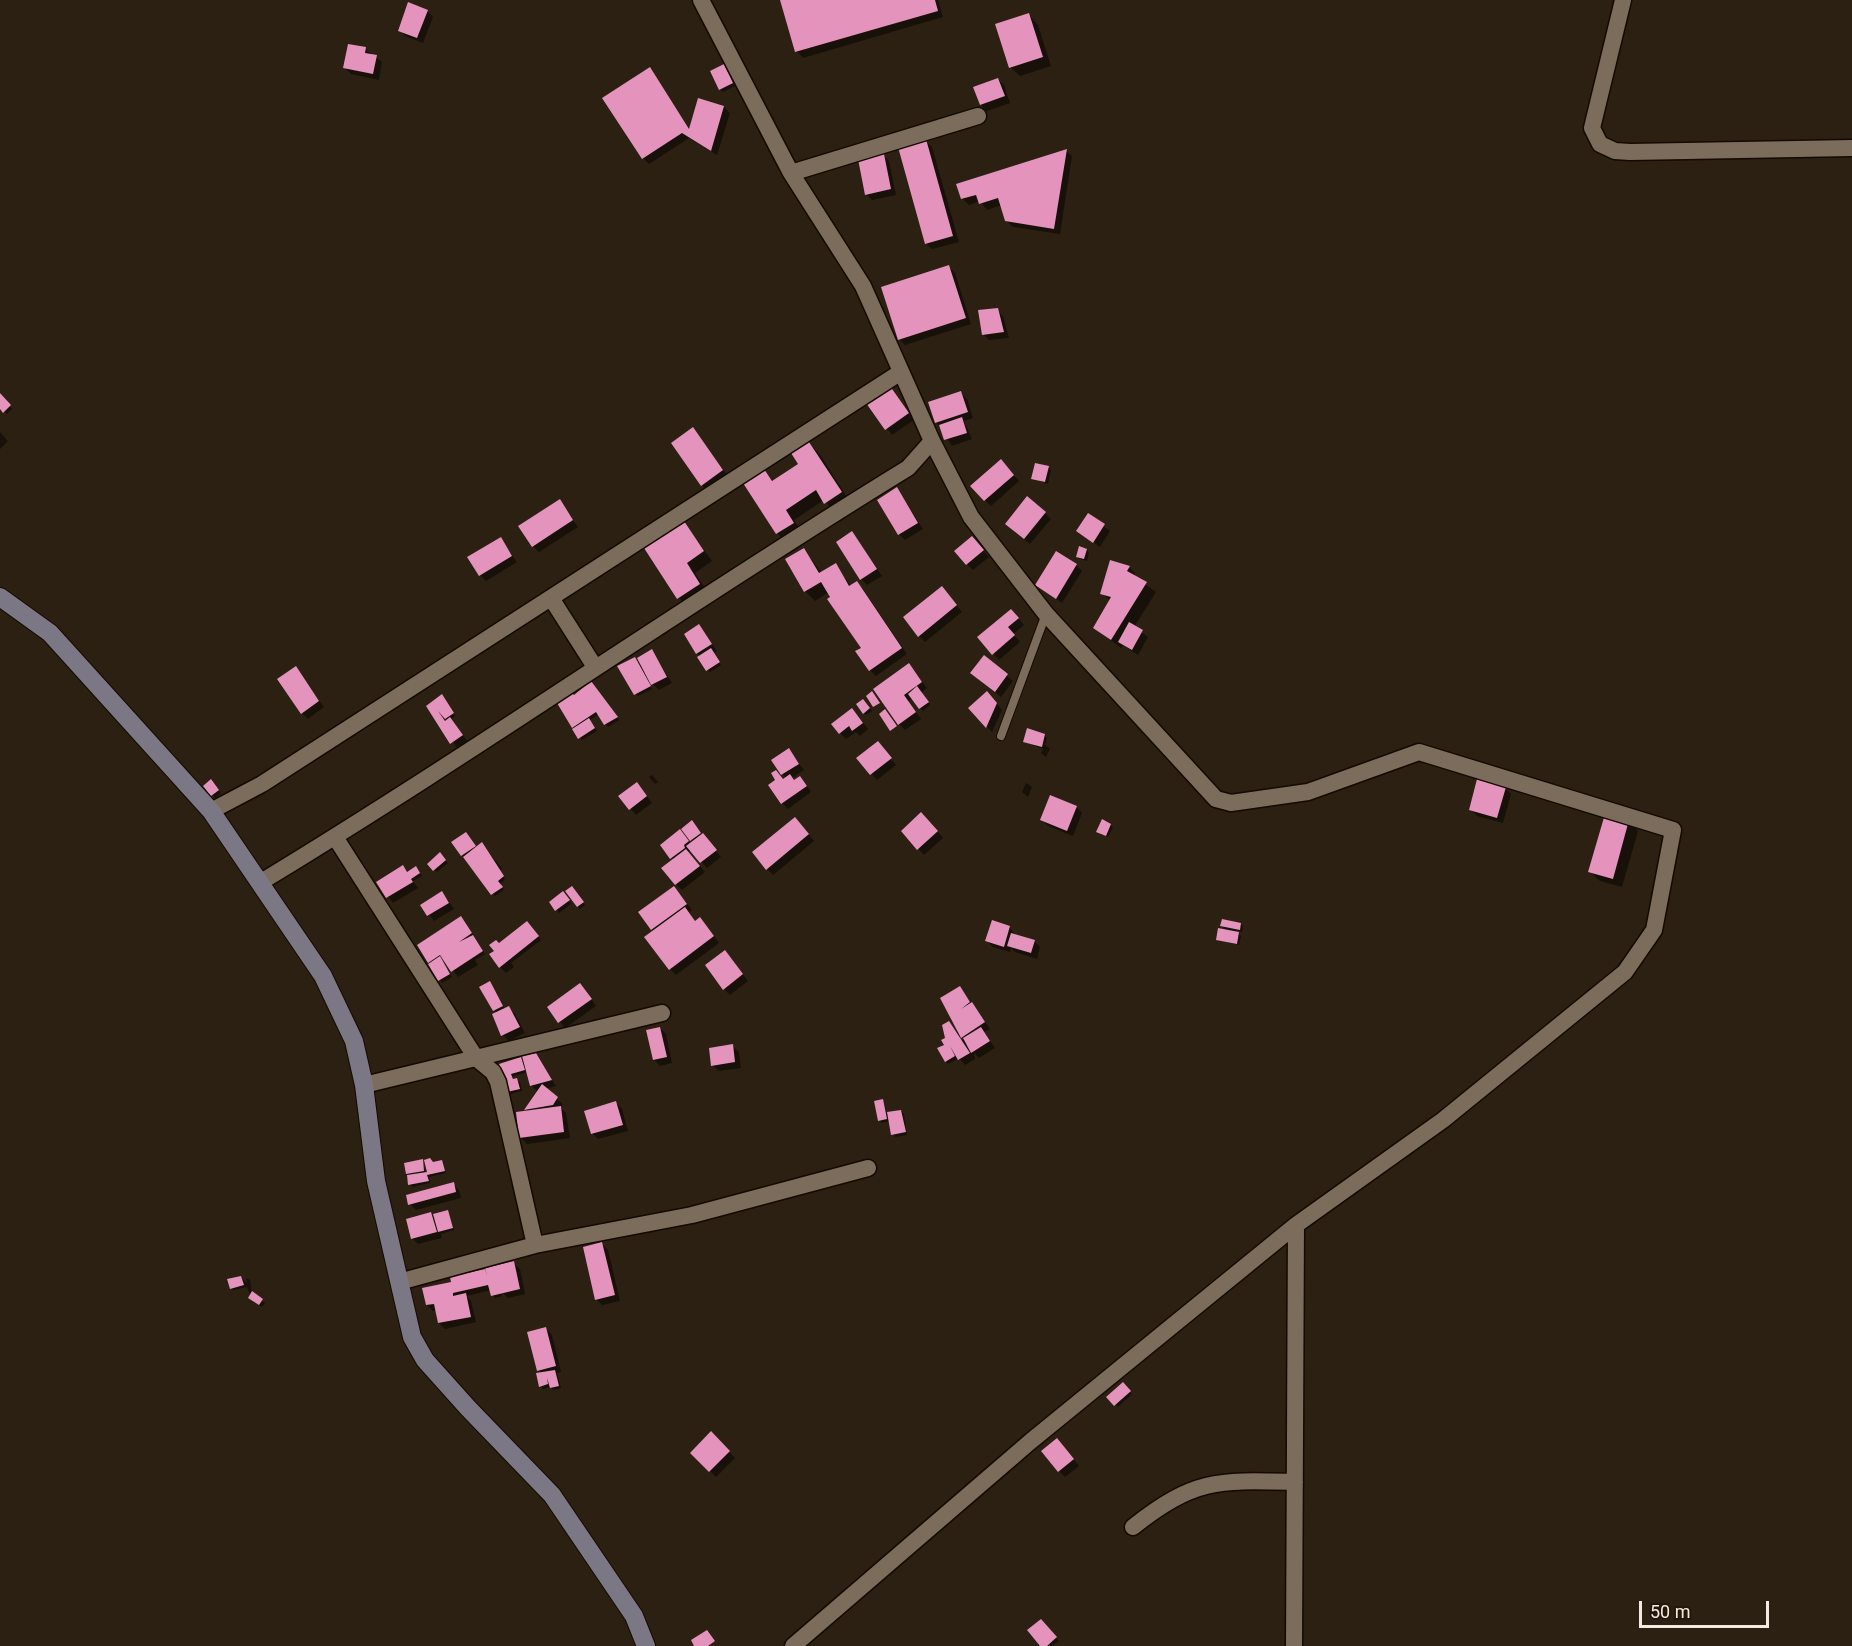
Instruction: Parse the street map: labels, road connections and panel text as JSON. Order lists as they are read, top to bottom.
{
  "scale_bar": "50 m"
}
